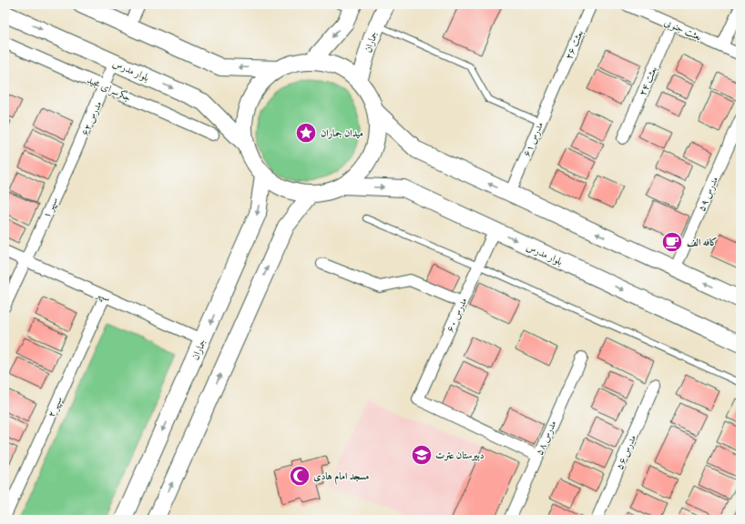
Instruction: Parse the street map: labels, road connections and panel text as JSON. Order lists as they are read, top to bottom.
{
  "streets": {
    "main road": ["جماران", "بلوار مدرس"],
    "street": [
      "بعثت جنوبی",
      "بعثت ۲۶",
      "بعثت ۲۴",
      "جگرسرای مجید",
      "مدرس ۶۲",
      "مدرس ۶۱",
      "مدرس ۵۹",
      "سپهر ۱",
      "سپهر",
      "مدرس ۶۰",
      "سپهر ۲",
      "مدرس ۵۸",
      "مدرس ۵۶"
    ]
  },
  "crossings": [
    ["بعثت جنوبی", "بعثت ۲۴"],
    ["جماران", "سپهر"],
    ["بعثت ۲۶", "مدرس ۶۱"],
    ["بلوار مدرس", "مدرس ۶۲"],
    ["بلوار مدرس", "مدرس ۶۰"],
    ["جگرسرای مجید", "مدرس ۶۲"],
    ["مدرس ۶۲", "سپهر ۱"],
    ["سپهر ۱", "سپهر"],
    ["سپهر", "سپهر ۲"],
    ["مدرس ۶۰", "مدرس ۵۸"]
  ],
  "places": {
    "place": ["میدان جماران"],
    "cafe": ["کافه الف"],
    "school or university": ["دبیرستان عترت"],
    "mosque": ["مسجد امام هادی"]
  }
}
